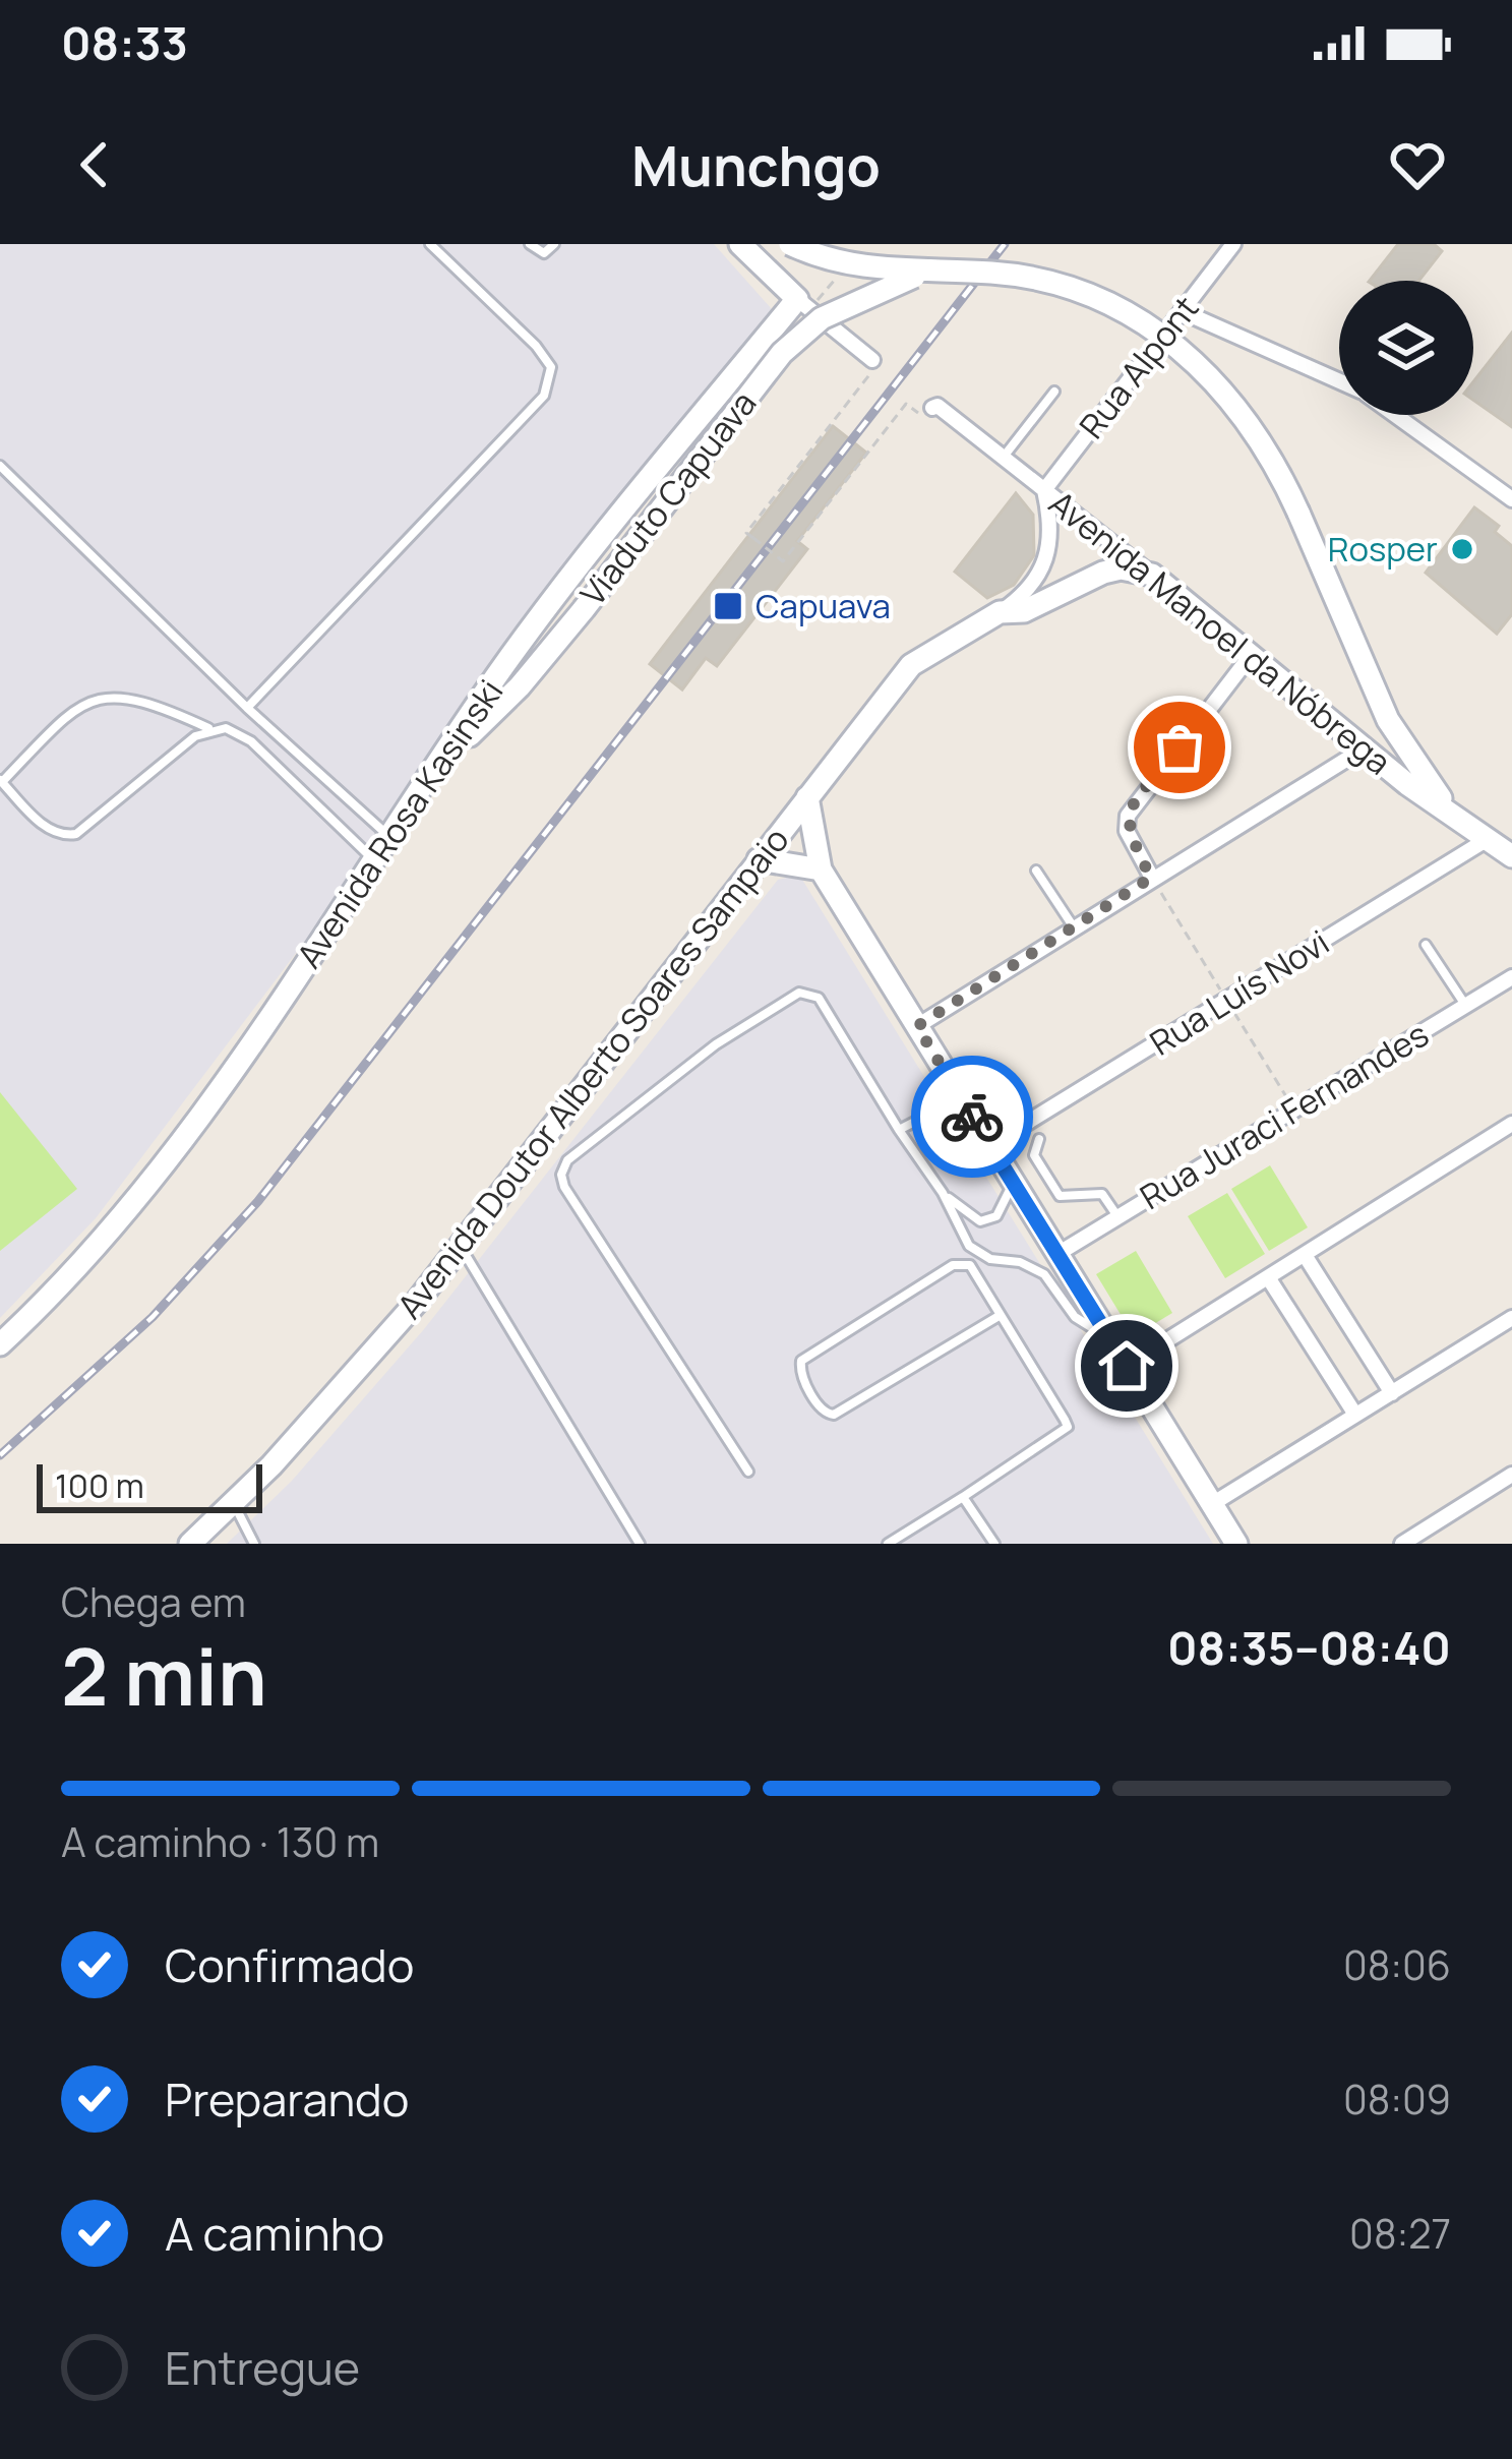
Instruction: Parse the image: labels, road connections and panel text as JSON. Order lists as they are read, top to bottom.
{
  "streets": {
    "main road": [
      "Viaduto Capuava",
      "Avenida Manoel da Nóbrega",
      "Avenida Rosa Kasinski",
      "Avenida Doutor Alberto Soares Sampaio"
    ],
    "street": ["Rua Alpont", "Rua Luís Novi", "Rua Juraci Fernandes"]
  },
  "crossings": [
    ["Rua Alpont", "Avenida Manoel da Nóbrega"],
    ["Rua Alpont", "Avenida Doutor Alberto Soares Sampaio"],
    ["Viaduto Capuava", "Avenida Manoel da Nóbrega"],
    ["Viaduto Capuava", "Avenida Rosa Kasinski"],
    ["Avenida Manoel da Nóbrega", "Rua Luís Novi"],
    ["Avenida Manoel da Nóbrega", "Avenida Doutor Alberto Soares Sampaio"]
  ],
  "places": {
    "other": ["Rosper"],
    "transit": ["Capuava"]
  },
  "scale_bar": "100 m",
  "page": {
    "status": "08:33",
    "header": "Munchgo",
    "scale": "100 m",
    "heading": ["2 min", "Chega em", "08:35–08:40"],
    "bar": "A caminho · 130 m",
    "list": [
      ["Confirmado", "08:06"],
      ["Preparando", "08:09"],
      ["A caminho", "08:27"],
      "Entregue"
    ]
  }
}
